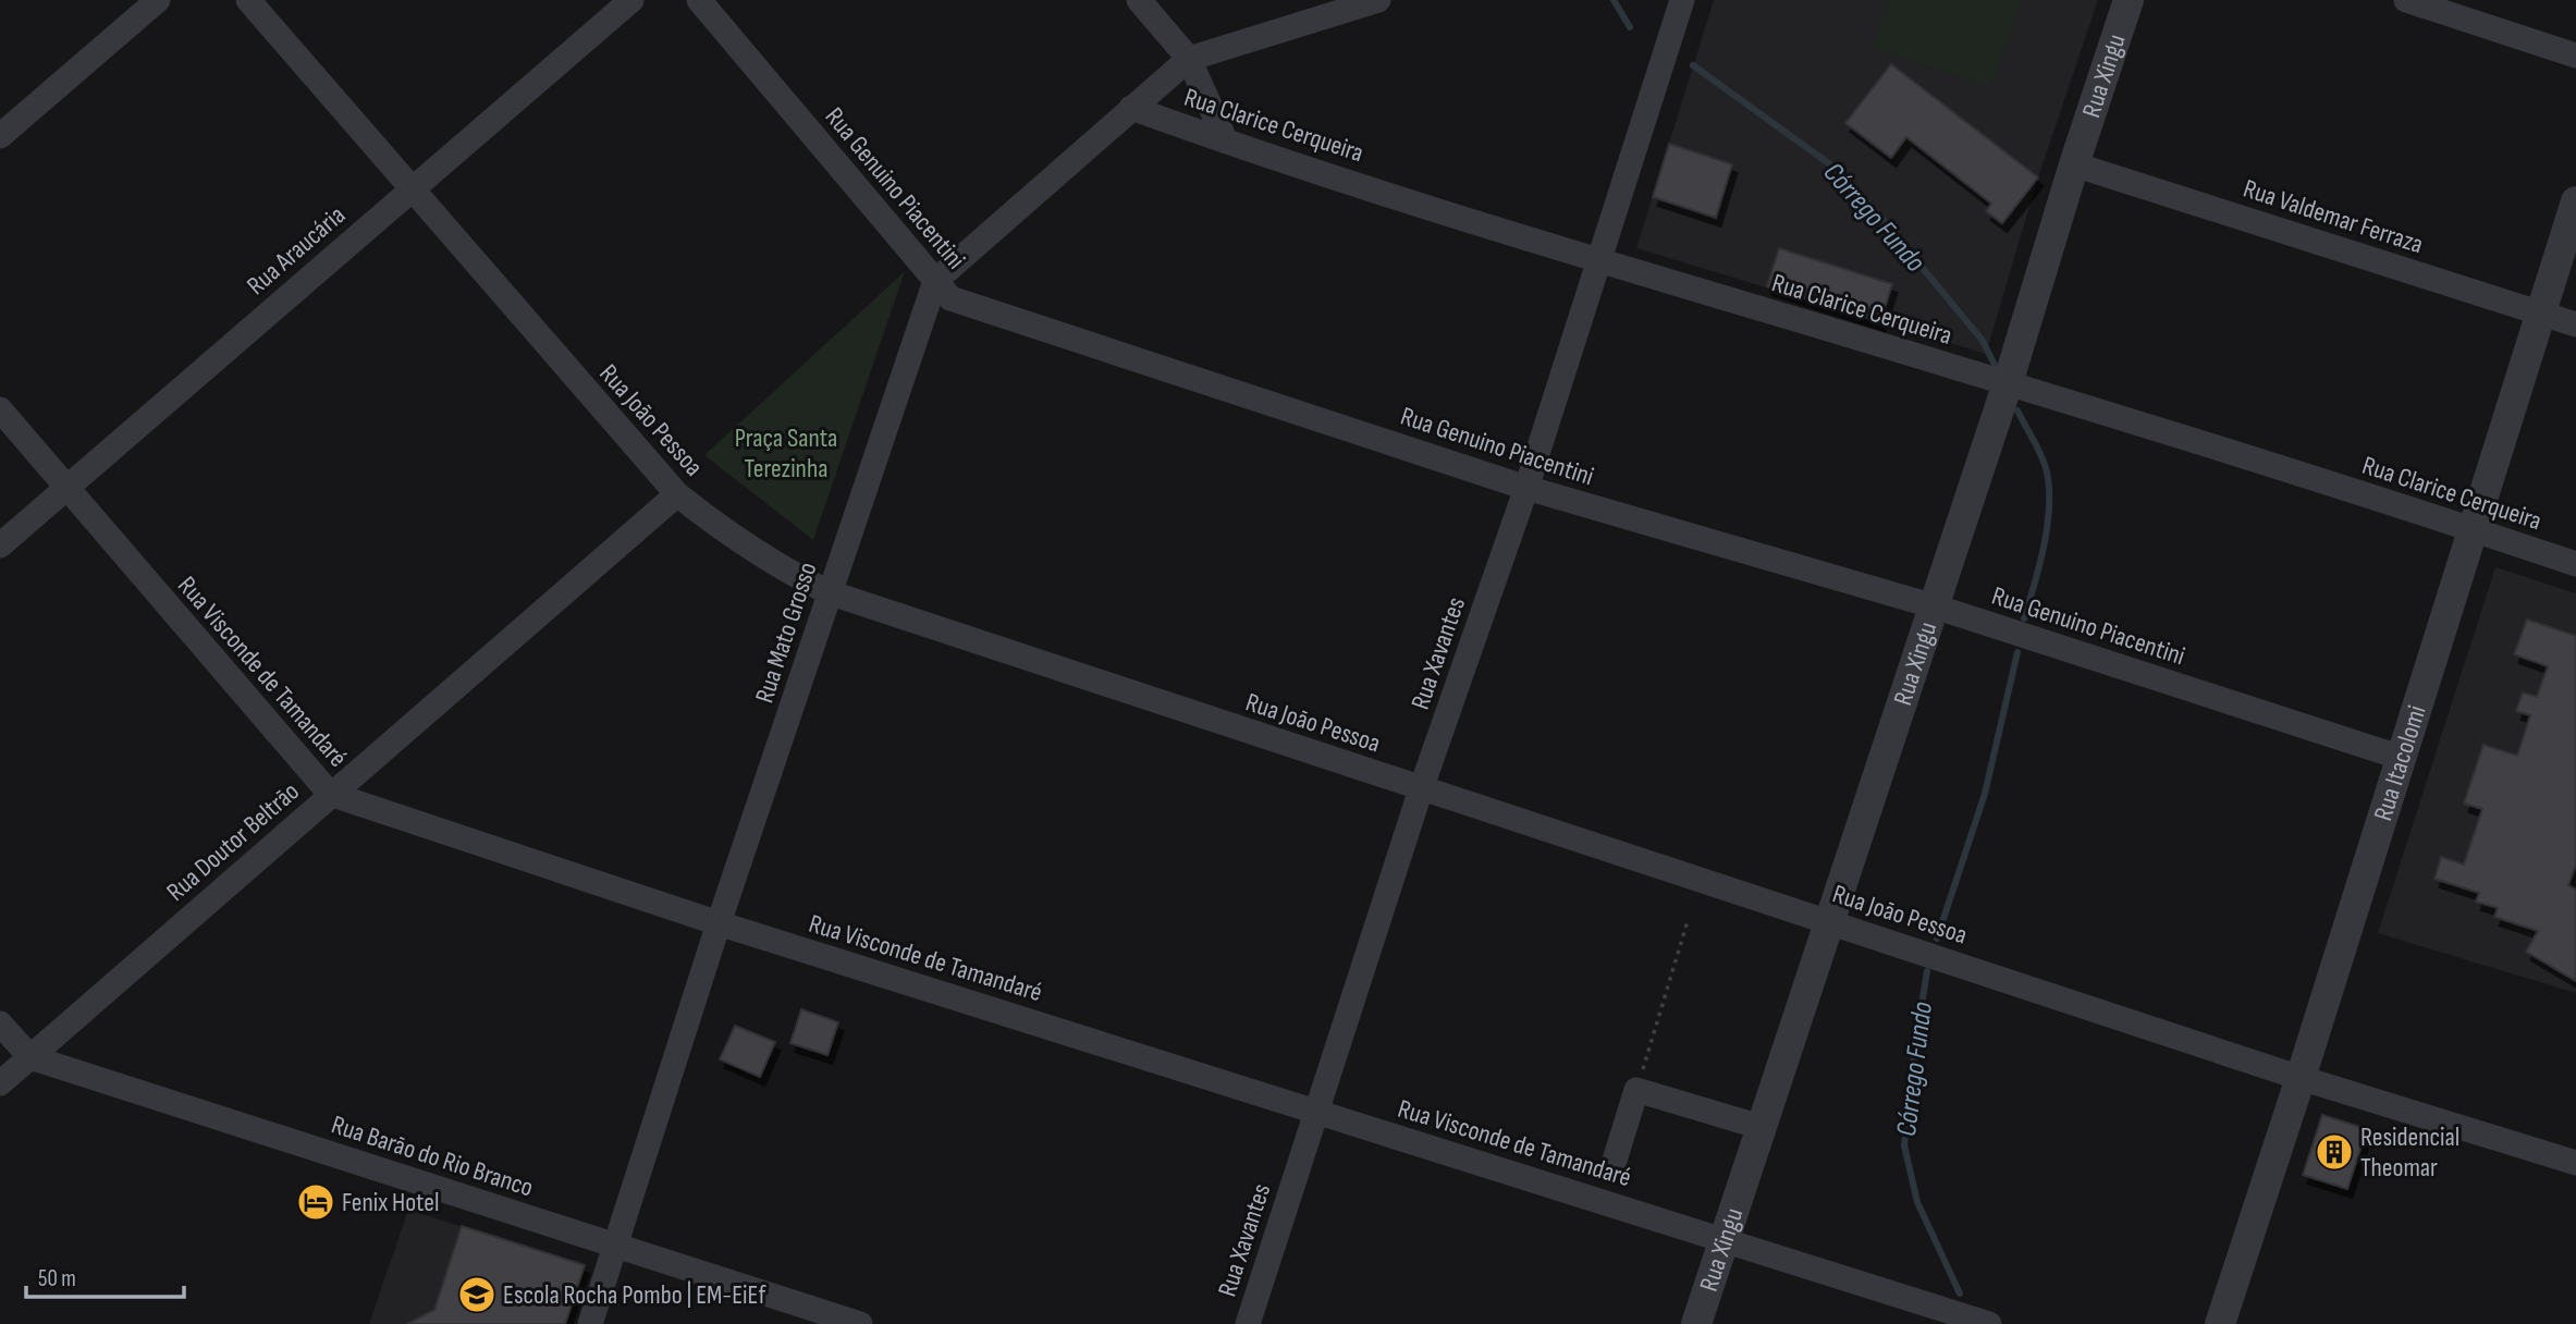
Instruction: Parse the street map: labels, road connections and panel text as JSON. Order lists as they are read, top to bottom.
{
  "streets": {
    "street": [
      "Rua Xingu",
      "Rua Clarice Cerqueira",
      "Rua Genuino Piacentini",
      "Rua Valdemar Ferraza",
      "Rua Araucária",
      "Rua João Pessoa",
      "Rua Mato Grosso",
      "Rua Xavantes",
      "Rua Visconde de Tamandaré",
      "Rua Itacolomi",
      "Rua Doutor Beltrão",
      "Rua Barão do Rio Branco"
    ]
  },
  "crossings": [
    ["Rua Xingu", "Rua Clarice Cerqueira"],
    ["Rua Xingu", "Rua Genuino Piacentini"],
    ["Rua Xingu", "Rua Valdemar Ferraza"],
    ["Rua Xingu", "Rua João Pessoa"],
    ["Rua Xingu", "Rua Visconde de Tamandaré"],
    ["Rua Clarice Cerqueira", "Rua Mato Grosso"],
    ["Rua Clarice Cerqueira", "Rua Xavantes"],
    ["Rua Clarice Cerqueira", "Rua Itacolomi"],
    ["Rua Genuino Piacentini", "Rua Mato Grosso"],
    ["Rua Genuino Piacentini", "Rua Xavantes"],
    ["Rua Genuino Piacentini", "Rua Itacolomi"],
    ["Rua Valdemar Ferraza", "Rua Itacolomi"],
    ["Rua Araucária", "Rua João Pessoa"],
    ["Rua Araucária", "Rua Visconde de Tamandaré"],
    ["Rua João Pessoa", "Rua Mato Grosso"],
    ["Rua João Pessoa", "Rua Xavantes"],
    ["Rua João Pessoa", "Rua Itacolomi"],
    ["Rua João Pessoa", "Rua Doutor Beltrão"],
    ["Rua Mato Grosso", "Rua Visconde de Tamandaré"],
    ["Rua Mato Grosso", "Rua Barão do Rio Branco"],
    ["Rua Xavantes", "Rua Visconde de Tamandaré"],
    ["Rua Visconde de Tamandaré", "Rua Doutor Beltrão"],
    ["Rua Doutor Beltrão", "Rua Barão do Rio Branco"]
  ],
  "water": ["Córrego Fundo"],
  "parks": ["Praça Santa Terezinha"],
  "places": {
    "building": ["Residencial Theomar"],
    "hotel": ["Fenix Hotel"],
    "school or university": ["Escola Rocha Pombo | EM-EiEf"]
  },
  "scale_bar": "50 m"
}
